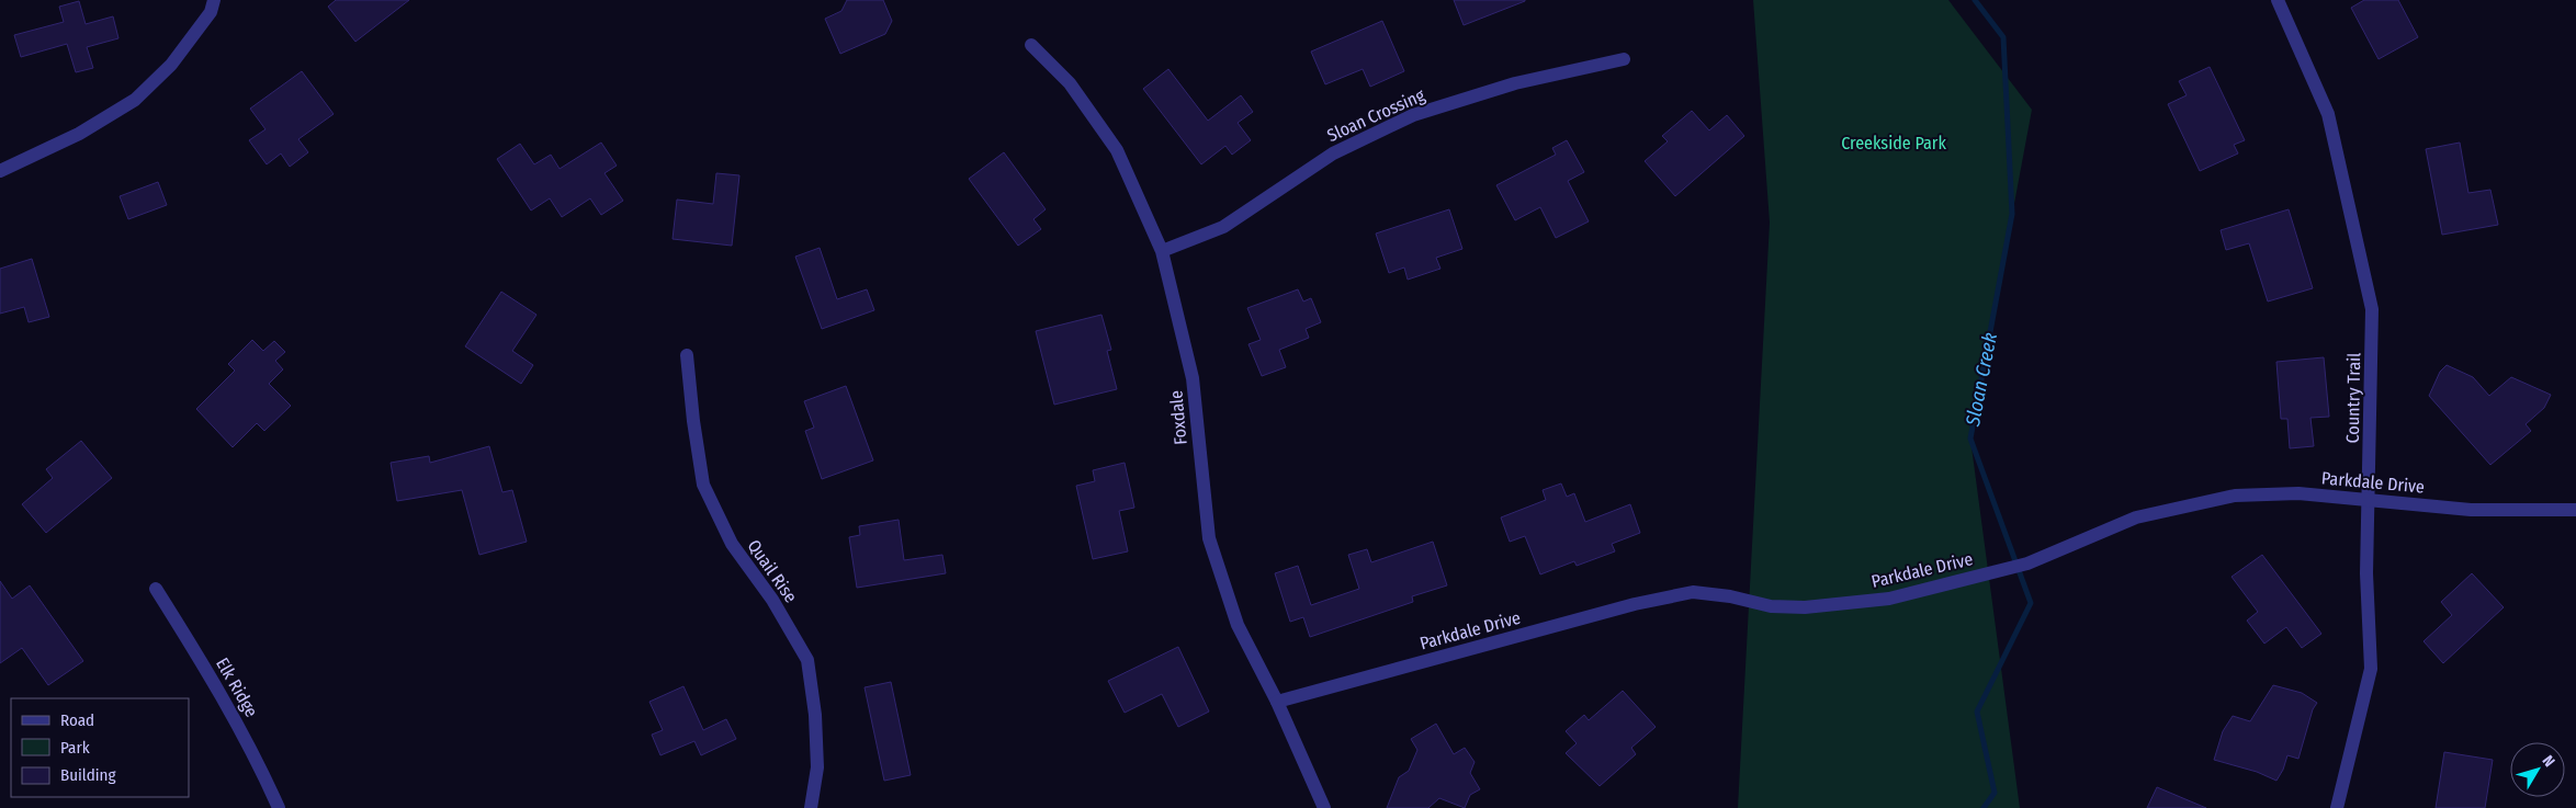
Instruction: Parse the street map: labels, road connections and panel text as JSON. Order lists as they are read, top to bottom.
{
  "streets": {
    "street": [
      "Sloan Crossing",
      "Country Trail",
      "Foxdale",
      "Parkdale Drive",
      "Quail Rise",
      "Elk Ridge"
    ]
  },
  "crossings": [
    ["Sloan Crossing", "Foxdale"],
    ["Country Trail", "Parkdale Drive"],
    ["Foxdale", "Parkdale Drive"]
  ],
  "water": ["Sloan Creek"],
  "parks": ["Creekside Park"],
  "legend": ["Road", "Park", "Building"],
  "north": "top right"
}
